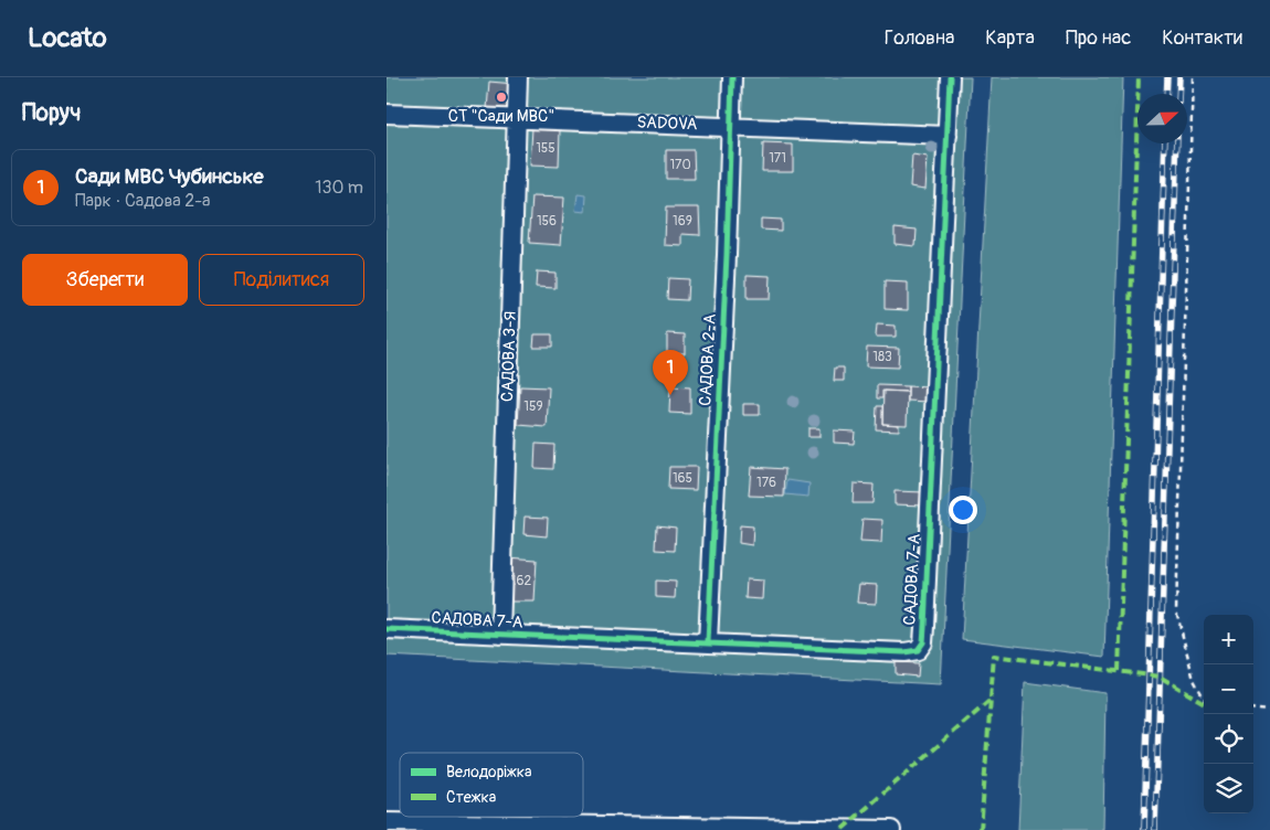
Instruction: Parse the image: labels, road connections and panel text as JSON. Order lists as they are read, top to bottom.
{
  "streets": {
    "street": [
      "SADOVA",
      "САДОВА 3-Я",
      "САДОВА 2-А",
      "САДОВА 7-А"
    ]
  },
  "crossings": [
    ["SADOVA", "САДОВА 3-Я"],
    ["SADOVA", "САДОВА 2-А"],
    ["SADOVA", "САДОВА 7-А"],
    ["САДОВА 3-Я", "САДОВА 7-А"],
    ["САДОВА 2-А", "САДОВА 7-А"]
  ],
  "places": ["СТ \"Сади МВС\""],
  "house_numbers": [
    "155",
    "171",
    "170",
    "156",
    "169",
    "183",
    "159",
    "165",
    "176",
    "162"
  ],
  "legend": ["Велодоріжка", "Стежка"],
  "north": "right",
  "page": {
    "header": "Locato",
    "nav": [
      "Головна",
      "Карта",
      "Про нас",
      "Контакти"
    ],
    "heading": "Поруч",
    "list": [
      {
        "mark": "1",
        "name": "Сади МВС Чубинське",
        "note": "Парк · Садова 2-а",
        "value": "130 m"
      }
    ],
    "buttons": ["Зберегти", "Поділитися"],
    "pins": "1",
    "map_buttons": ["+", "−"]
  }
}
